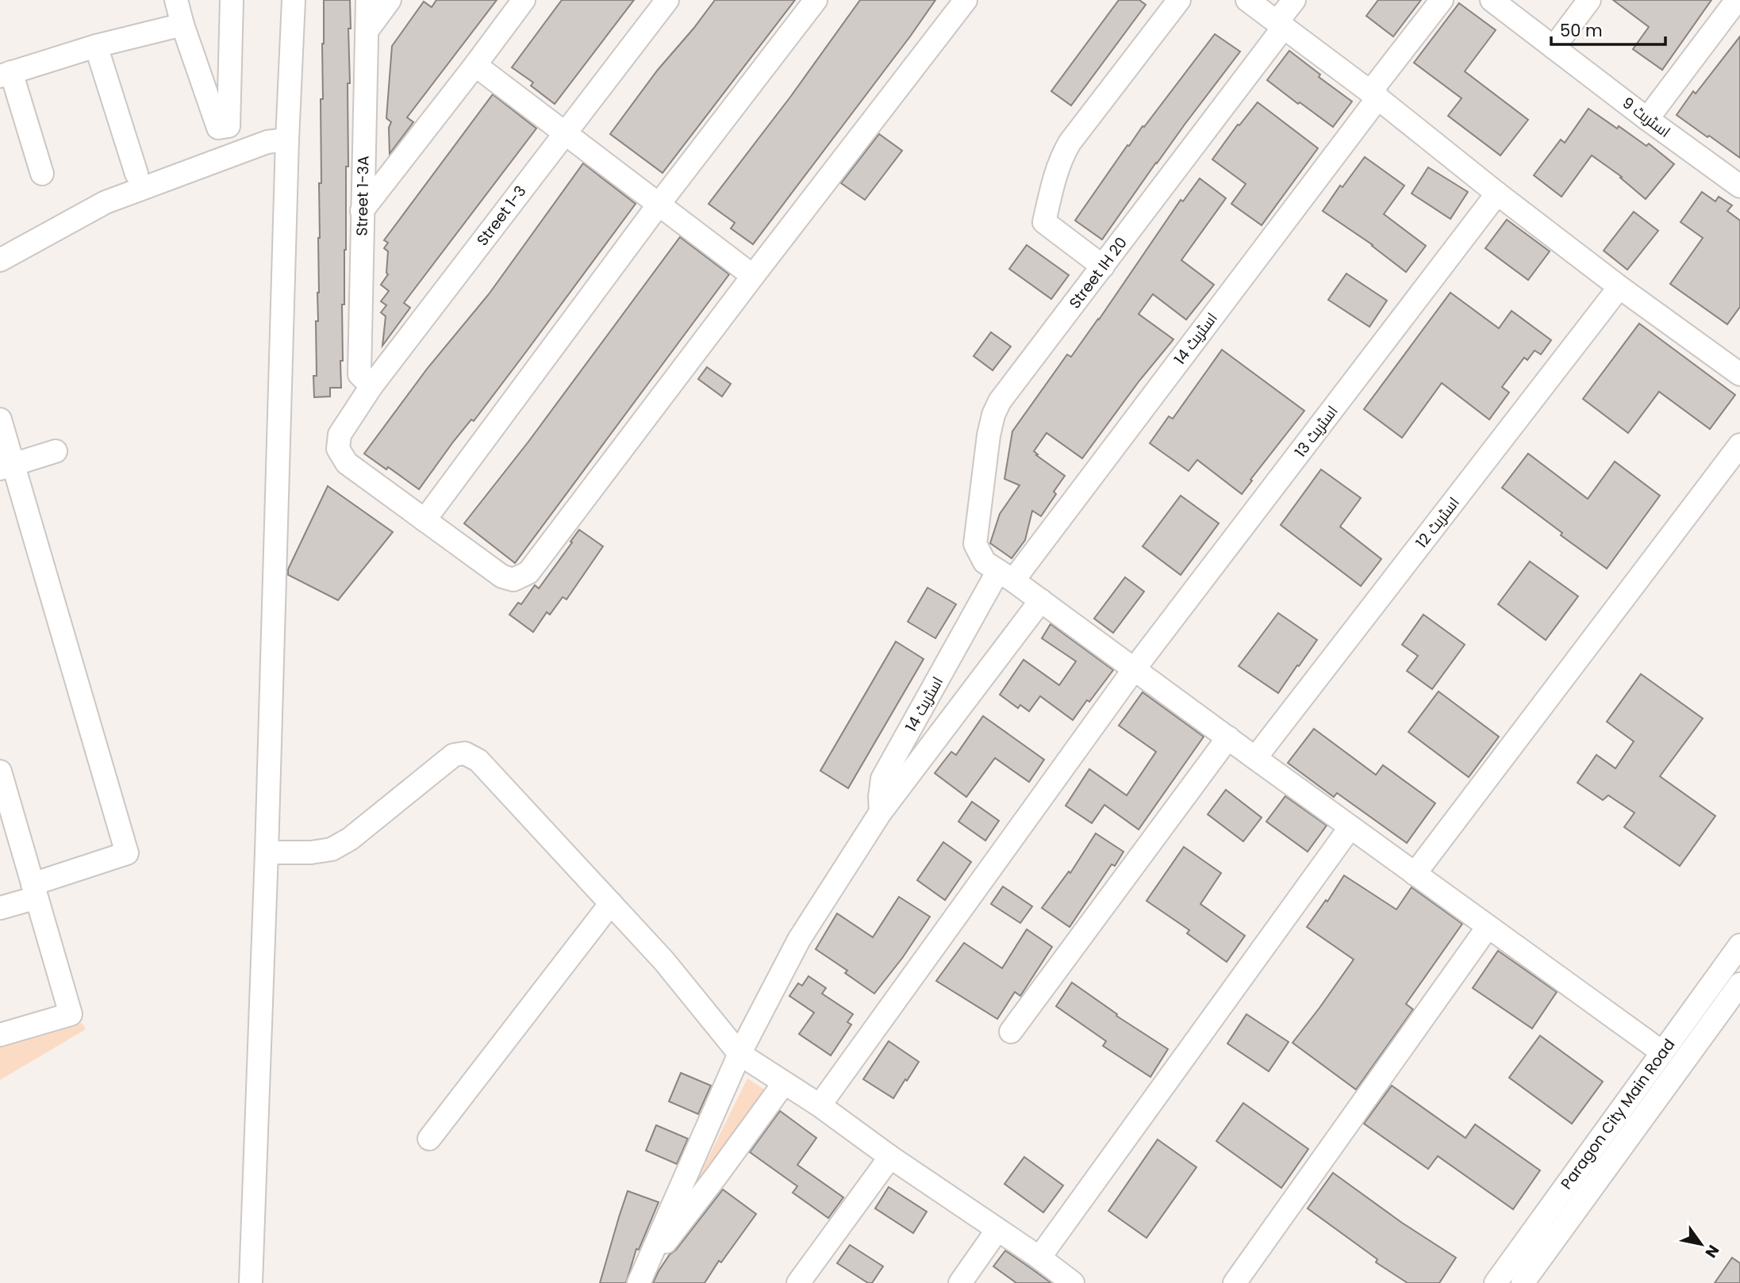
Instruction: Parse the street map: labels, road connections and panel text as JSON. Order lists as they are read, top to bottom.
{
  "streets": {
    "street": [
      "اسٹریٹ 9",
      "Street 1-3A",
      "Street 1-3",
      "Street IH 20",
      "اسٹریٹ 14",
      "اسٹریٹ 13",
      "اسٹریٹ 12",
      "Paragon City Main Road"
    ]
  },
  "crossings": [
    ["Street 1-3A", "Street 1-3"],
    ["Street IH 20", "اسٹریٹ 14"]
  ],
  "scale_bar": "50 m",
  "north": "bottom right"
}
